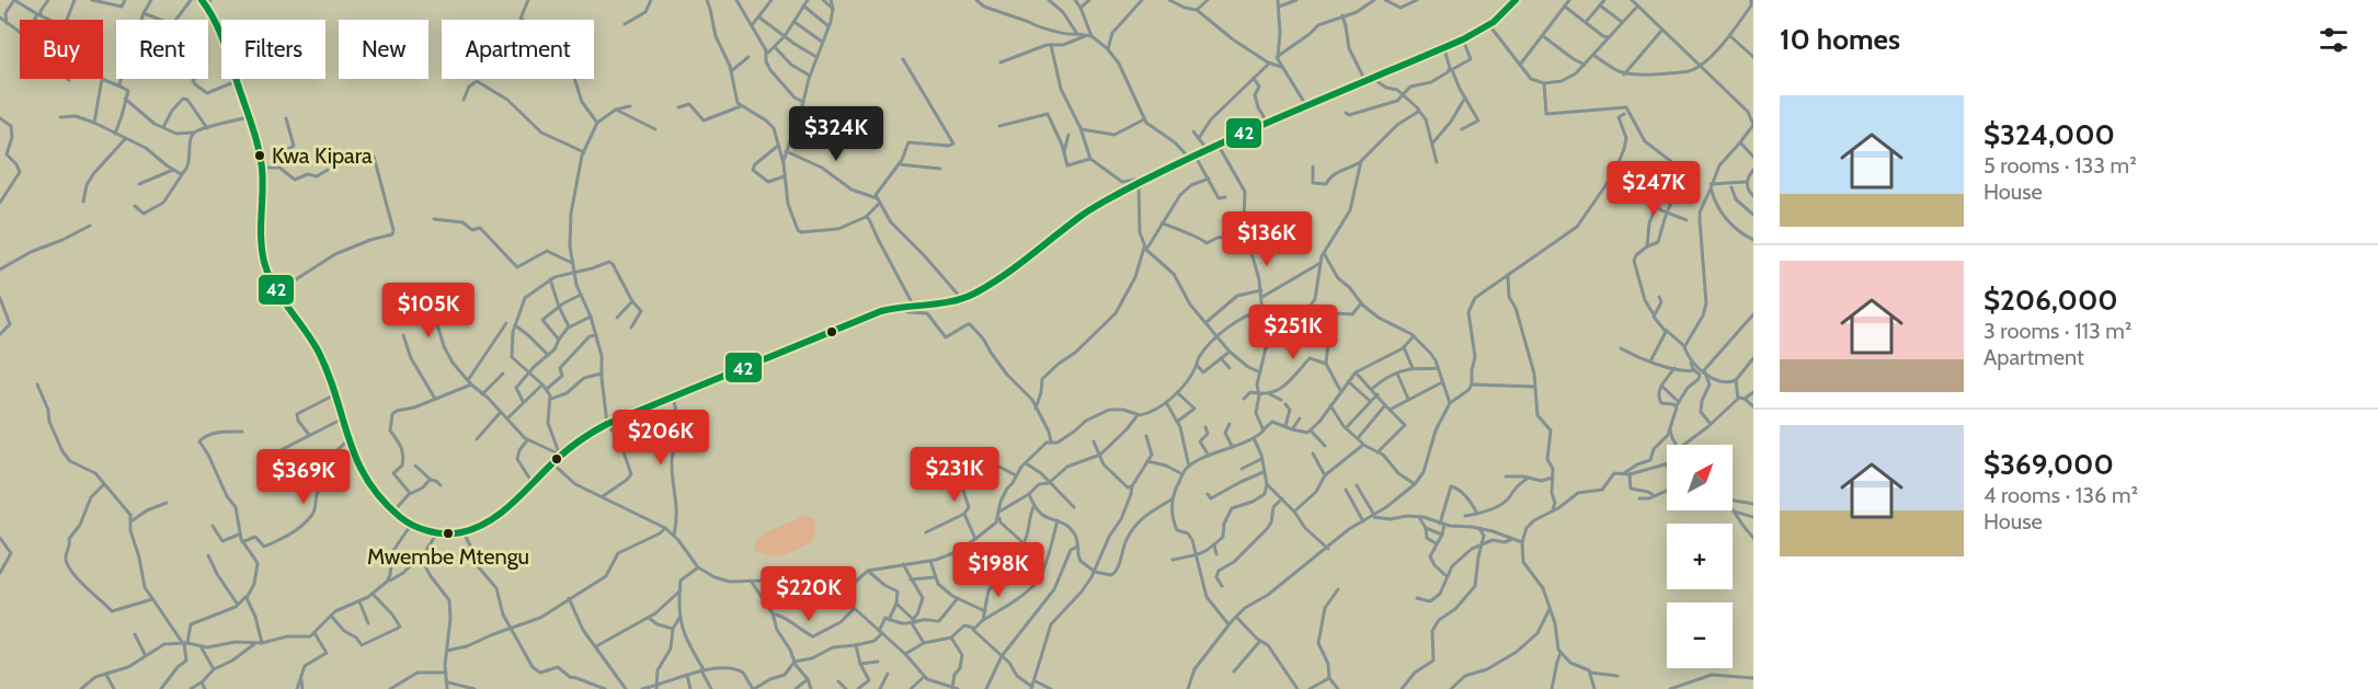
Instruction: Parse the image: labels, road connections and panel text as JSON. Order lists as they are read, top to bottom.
{
  "places": ["Kwa Kipara", "Mwembe Mtengu"],
  "lines": ["transit line 42"],
  "north": "top right",
  "page": {
    "heading": "10 homes",
    "chip": [
      "Buy",
      "Rent",
      "Filters",
      "New",
      "Apartment"
    ],
    "list": [
      {
        "name": "$324,000",
        "note": "5 rooms · 133 m² · House"
      },
      {
        "name": "$206,000",
        "note": "3 rooms · 113 m² · Apartment"
      },
      {
        "name": "$369,000",
        "note": "4 rooms · 136 m² · House"
      }
    ],
    "price": [
      "$324K",
      "$247K",
      "$136K",
      "$105K",
      "$251K",
      "$206K",
      "$231K",
      "$369K",
      "$198K",
      "$220K"
    ],
    "map_buttons": ["+", "−"]
  }
}
